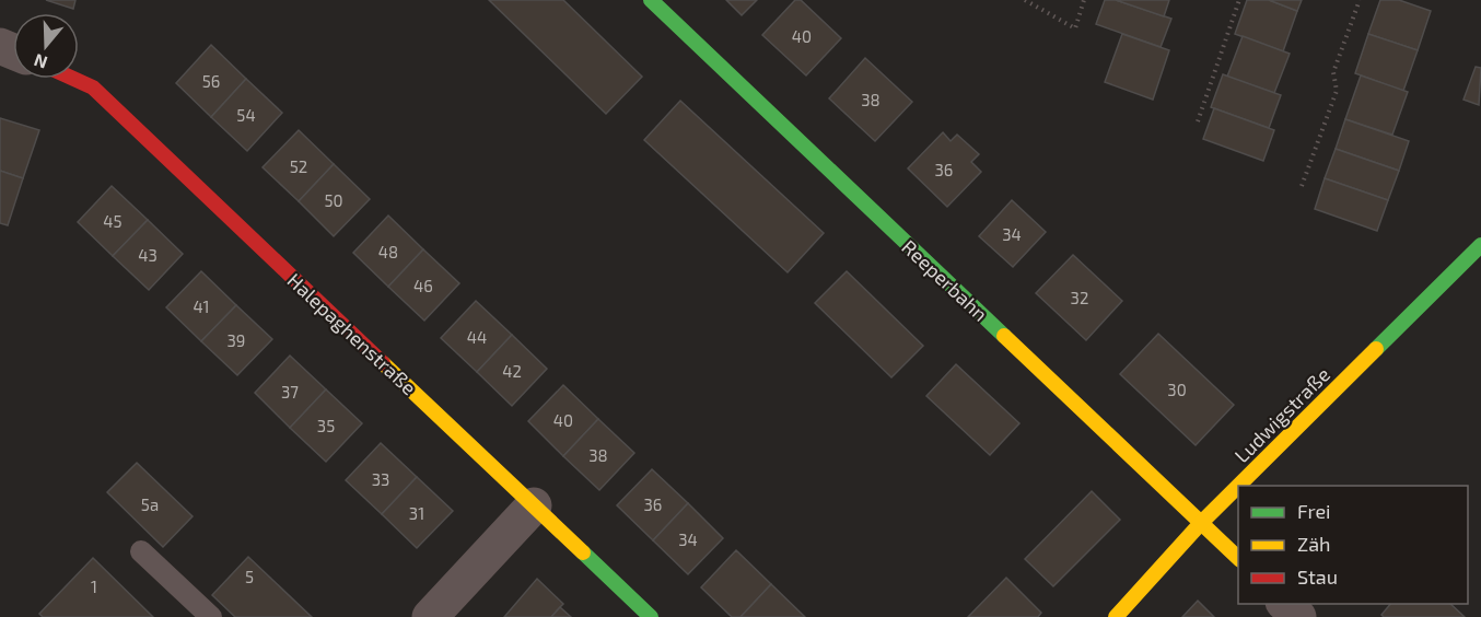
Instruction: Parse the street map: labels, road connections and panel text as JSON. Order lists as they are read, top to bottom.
{
  "streets": {
    "street": ["Reeperbahn", "Halepaghenstraße", "Ludwigstraße"]
  },
  "crossings": [
    ["Reeperbahn", "Ludwigstraße"]
  ],
  "house_numbers": [
    "40",
    "56",
    "38",
    "54",
    "52",
    "36",
    "50",
    "45",
    "34",
    "48",
    "43",
    "46",
    "32",
    "41",
    "44",
    "39",
    "42",
    "30",
    "37",
    "40",
    "35",
    "38",
    "33",
    "5a",
    "36",
    "31",
    "34",
    "5",
    "1"
  ],
  "legend": ["Frei", "Zäh", "Stau"],
  "north": "bottom"
}
